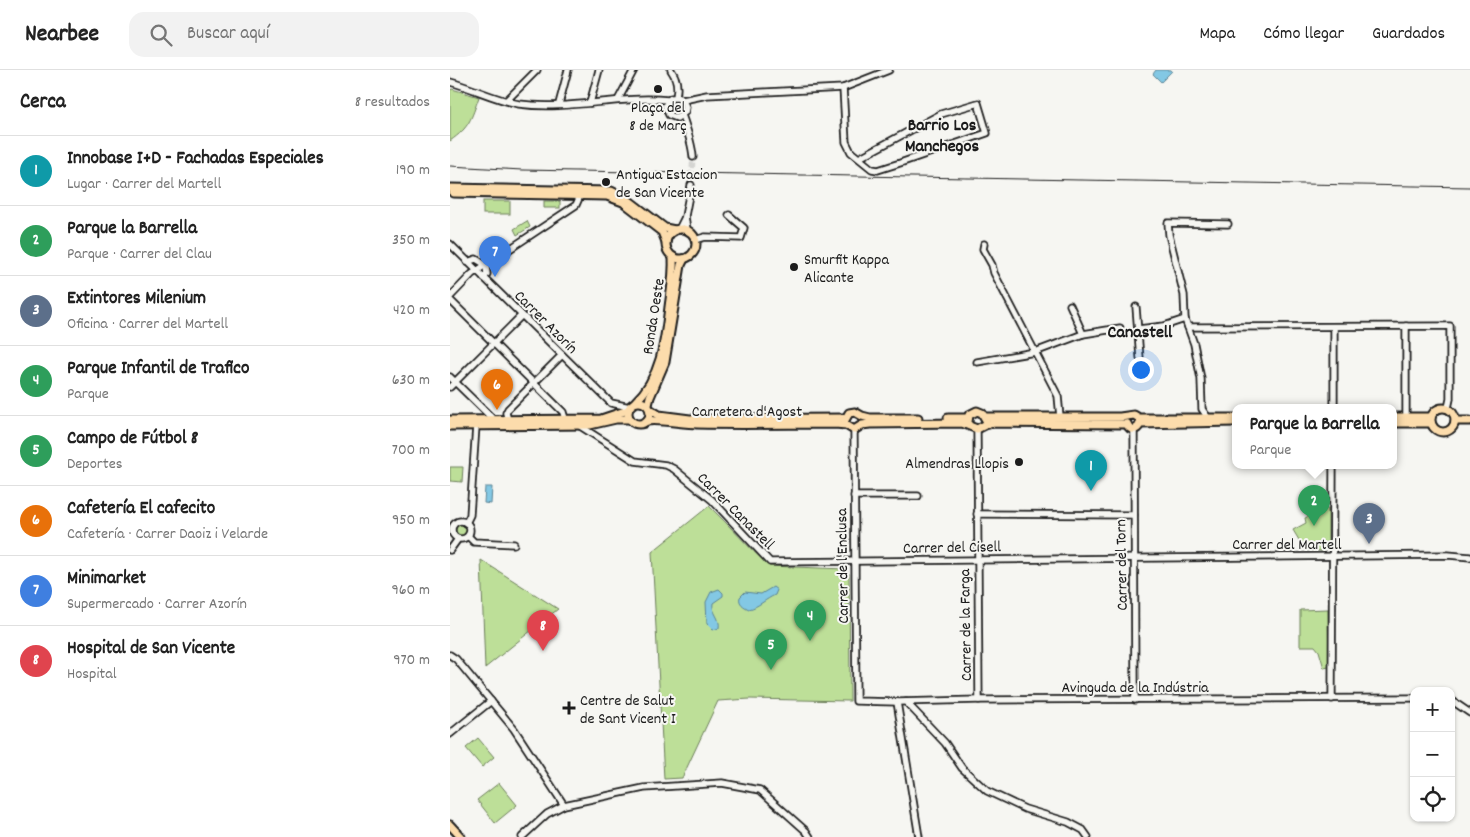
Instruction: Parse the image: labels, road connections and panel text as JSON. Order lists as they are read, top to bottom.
{
  "streets": {
    "main road": ["Ronda Oeste", "Carretera d'Agost"],
    "street": [
      "Carrer Azorín",
      "Carrer Canastell",
      "Carrer del Martell",
      "Carrer del Cisell",
      "Carrer del Torn",
      "Carrer de l'Enclusa",
      "Carrer de la Farga",
      "Avinguda de la Indústria"
    ]
  },
  "crossings": [
    ["Ronda Oeste", "Carrer Azorín"],
    ["Ronda Oeste", "Carretera d'Agost"],
    ["Carrer Azorín", "Carretera d'Agost"],
    ["Carretera d'Agost", "Carrer de l'Enclusa"],
    ["Carrer Canastell", "Carrer del Cisell"],
    ["Carrer del Martell", "Carrer del Cisell"],
    ["Carrer del Martell", "Carrer del Torn"],
    ["Carrer del Cisell", "Carrer del Torn"],
    ["Carrer del Cisell", "Carrer de l'Enclusa"],
    ["Carrer del Cisell", "Carrer de la Farga"],
    ["Carrer del Torn", "Avinguda de la Indústria"],
    ["Carrer de l'Enclusa", "Avinguda de la Indústria"],
    ["Carrer de la Farga", "Avinguda de la Indústria"]
  ],
  "districts": ["Barrio Los Manchegos", "Canastell"],
  "places": {
    "other": [
      "Plaça del 8 de Març",
      "Antigua Estacion de San Vicente",
      "Smurfit Kappa Alicante",
      "Almendras Llopis"
    ],
    "health": ["Centre de Salut de Sant Vicent I"]
  },
  "page": {
    "header": "Nearbee",
    "search": "Buscar aquí",
    "nav": ["Mapa", "Cómo llegar", "Guardados"],
    "heading": ["Cerca", "8 resultados"],
    "list": [
      {
        "mark": "1",
        "name": "Innobase I+D - Fachadas Especiales",
        "note": "Lugar · Carrer del Martell",
        "value": "190 m"
      },
      {
        "mark": "2",
        "name": "Parque la Barrella",
        "note": "Parque · Carrer del Clau",
        "value": "350 m"
      },
      {
        "mark": "3",
        "name": "Extintores Milenium",
        "note": "Oficina · Carrer del Martell",
        "value": "420 m"
      },
      {
        "mark": "4",
        "name": "Parque Infantil de Trafico",
        "note": "Parque",
        "value": "630 m"
      },
      {
        "mark": "5",
        "name": "Campo de Fútbol 8",
        "note": "Deportes",
        "value": "700 m"
      },
      {
        "mark": "6",
        "name": "Cafetería El cafecito",
        "note": "Cafetería · Carrer Daoiz i Velarde",
        "value": "950 m"
      },
      {
        "mark": "7",
        "name": "Minimarket",
        "note": "Supermercado · Carrer Azorín",
        "value": "960 m"
      },
      {
        "mark": "8",
        "name": "Hospital de San Vicente",
        "note": "Hospital",
        "value": "970 m"
      }
    ],
    "pins": [
      "7",
      "6",
      "1",
      "2",
      "3",
      "4",
      "8",
      "5"
    ],
    "popup": ["Parque la Barrella", "Parque"],
    "map_buttons": ["+", "−"]
  }
}
